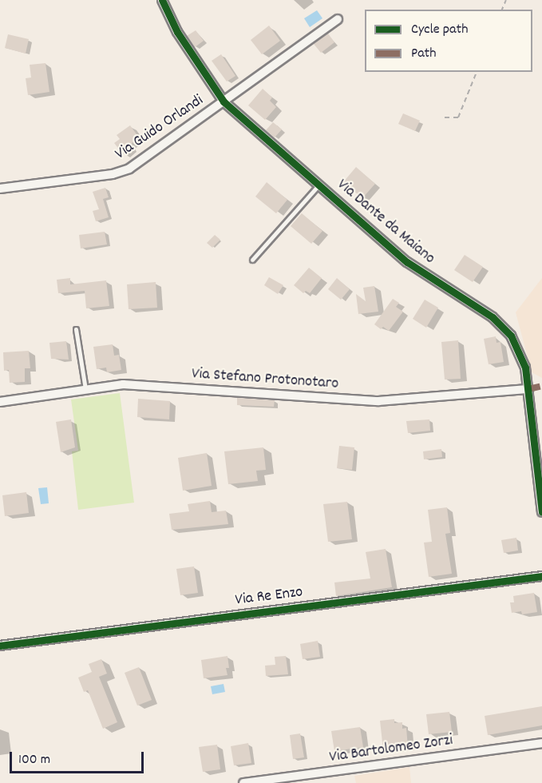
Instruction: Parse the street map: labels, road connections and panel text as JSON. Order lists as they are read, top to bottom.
{
  "streets": {
    "street": [
      "Via Guido Orlandi",
      "Via Dante da Maiano",
      "Via Stefano Protonotaro",
      "Via Re Enzo",
      "Via Bartolomeo Zorzi"
    ]
  },
  "crossings": [
    ["Via Guido Orlandi", "Via Dante da Maiano"],
    ["Via Dante da Maiano", "Via Stefano Protonotaro"]
  ],
  "legend": ["Cycle path", "Path"],
  "scale_bar": "100 m"
}
